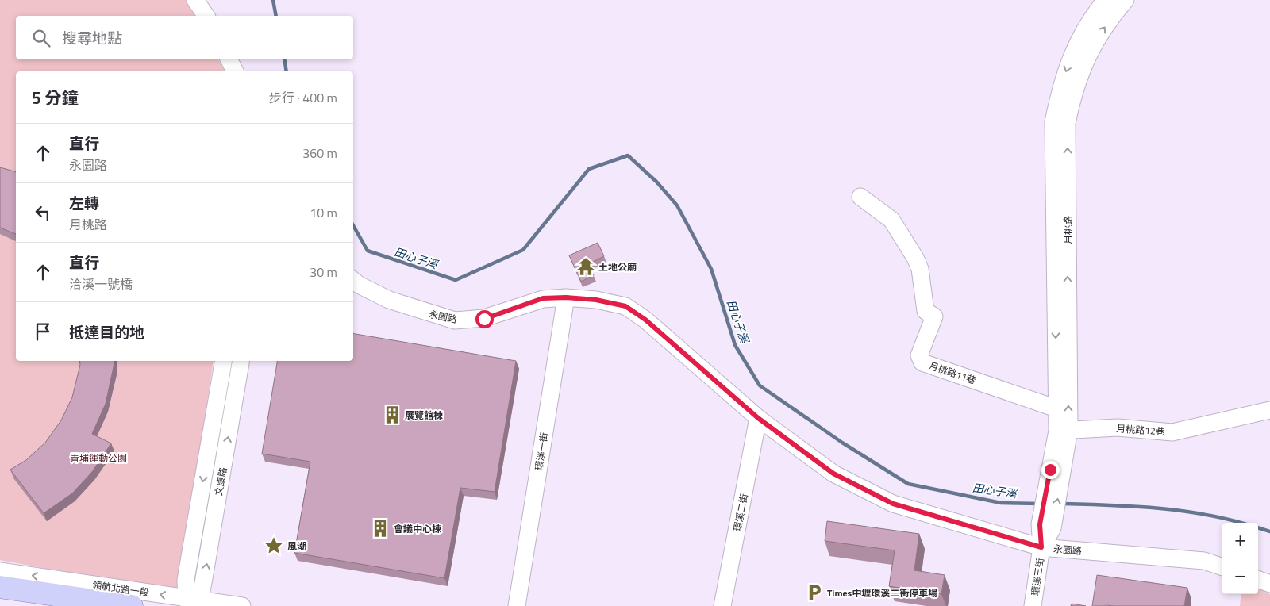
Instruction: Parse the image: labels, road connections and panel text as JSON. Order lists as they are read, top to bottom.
{
  "streets": {
    "main road": ["領航北路一段"],
    "street": [
      "月桃路",
      "永園路",
      "月桃路11巷",
      "月桃路12巷",
      "環溪一街",
      "文康路",
      "環溪二街",
      "環溪三街"
    ]
  },
  "crossings": [
    ["月桃路", "永園路"],
    ["月桃路", "月桃路11巷"],
    ["月桃路", "月桃路12巷"],
    ["月桃路", "環溪三街"],
    ["永園路", "環溪一街"],
    ["永園路", "環溪二街"],
    ["永園路", "環溪三街"],
    ["文康路", "領航北路一段"]
  ],
  "one_way": ["領航北路一段"],
  "water": ["田心子溪"],
  "parks": ["青埔運動公園"],
  "places": {
    "temple": ["土地公廟"],
    "building": ["展覽館棟", "會議中心棟"],
    "place": ["風潮"],
    "parking": ["Times中壢環溪二街停車場"]
  },
  "page": {
    "search": "搜尋地點",
    "heading": ["5 分鐘", "步行 · 400 m"],
    "list": [
      ["直行", "永園路", "360 m"],
      ["左轉", "月桃路", "10 m"],
      ["直行", "洽溪一號橋", "30 m"],
      "抵達目的地"
    ],
    "map_buttons": ["+", "−"]
  }
}
